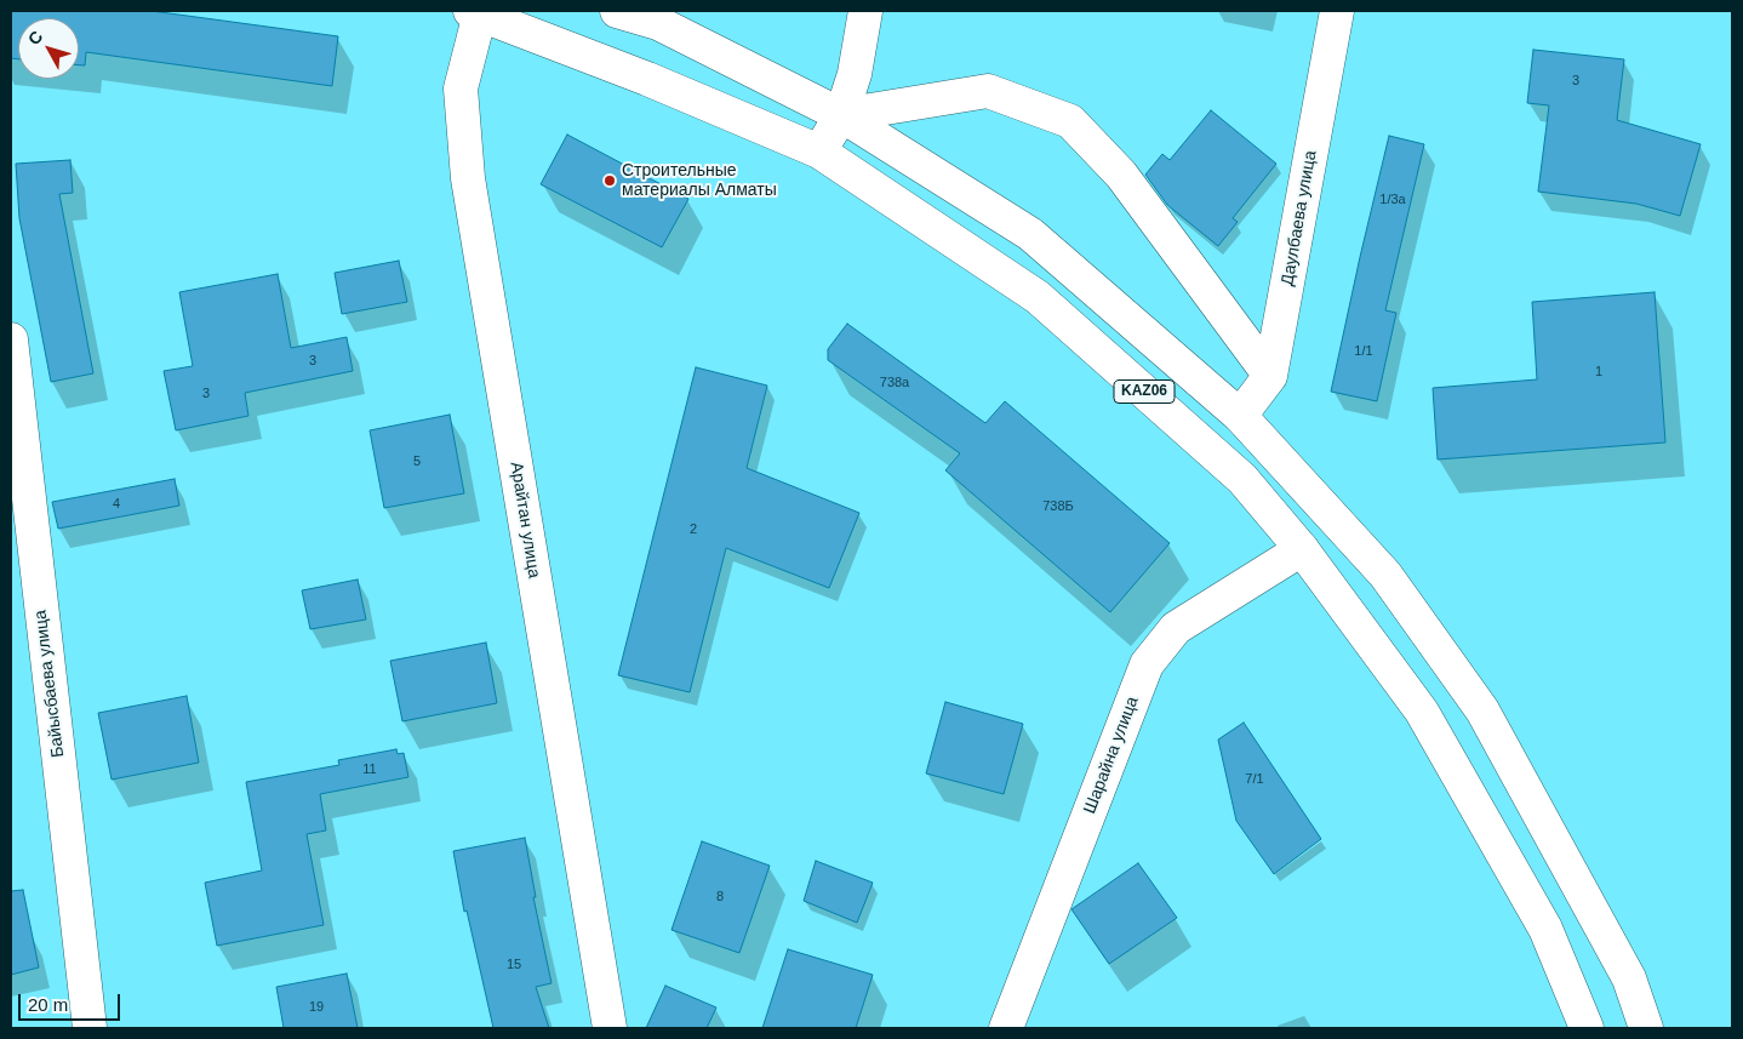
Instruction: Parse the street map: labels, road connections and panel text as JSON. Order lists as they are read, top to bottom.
{
  "streets": {
    "main road": [
      "Даулбаева улица",
      "KАZ06",
      "Арайтан улица",
      "Байысбаева улица",
      "Шарайна улица"
    ]
  },
  "crossings": [
    ["Даулбаева улица", "KАZ06"],
    ["KАZ06", "Арайтан улица"],
    ["KАZ06", "Шарайна улица"]
  ],
  "places": ["Строительные материалы Алматы"],
  "house_numbers": [
    "3",
    "1/3а",
    "1/1",
    "3",
    "1",
    "738а",
    "3",
    "5",
    "4",
    "738Б",
    "2",
    "11",
    "7/1",
    "8",
    "15",
    "19"
  ],
  "scale_bar": "20 m",
  "north": "top left"
}
